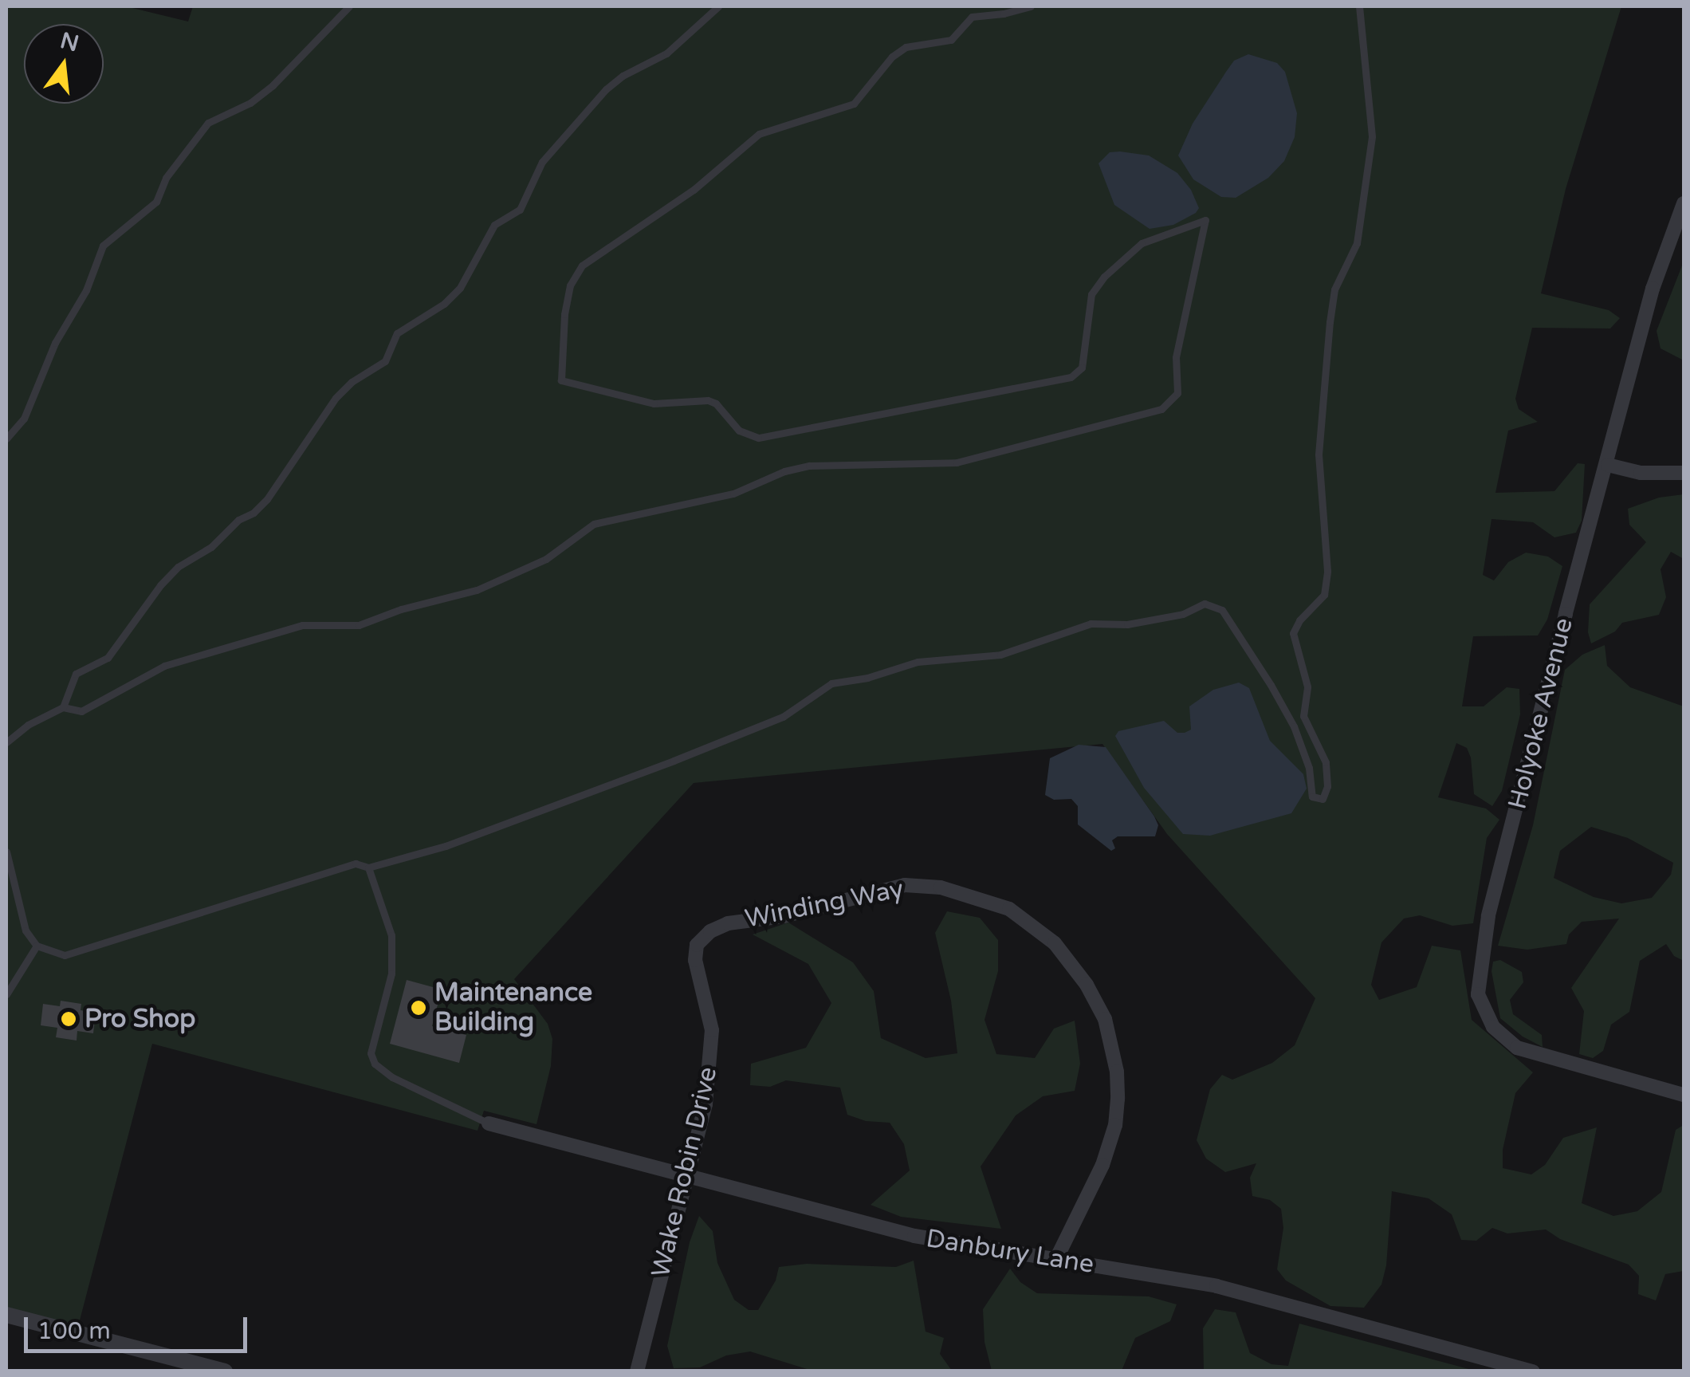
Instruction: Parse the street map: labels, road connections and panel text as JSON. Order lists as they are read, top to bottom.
{
  "streets": {
    "street": [
      "Holyoke Avenue",
      "Winding Way",
      "Wake Robin Drive",
      "Danbury Lane"
    ]
  },
  "crossings": [
    ["Winding Way", "Wake Robin Drive"],
    ["Winding Way", "Danbury Lane"],
    ["Wake Robin Drive", "Danbury Lane"]
  ],
  "places": ["Maintenance Building", "Pro Shop"],
  "scale_bar": "100 m",
  "north": "top"
}
